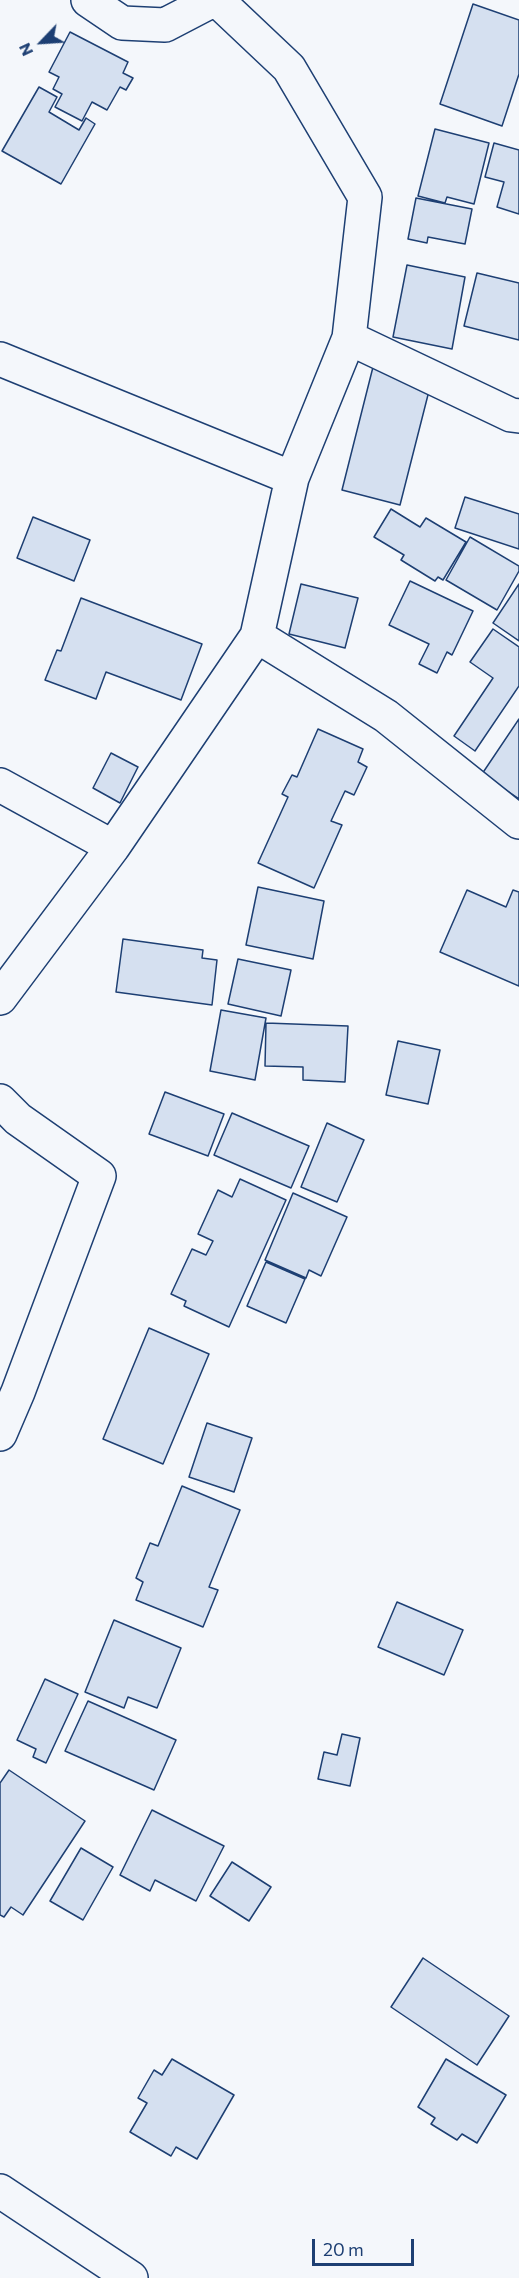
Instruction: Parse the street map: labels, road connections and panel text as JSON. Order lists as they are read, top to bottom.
{
  "scale_bar": "20 m",
  "north": "bottom left"
}
